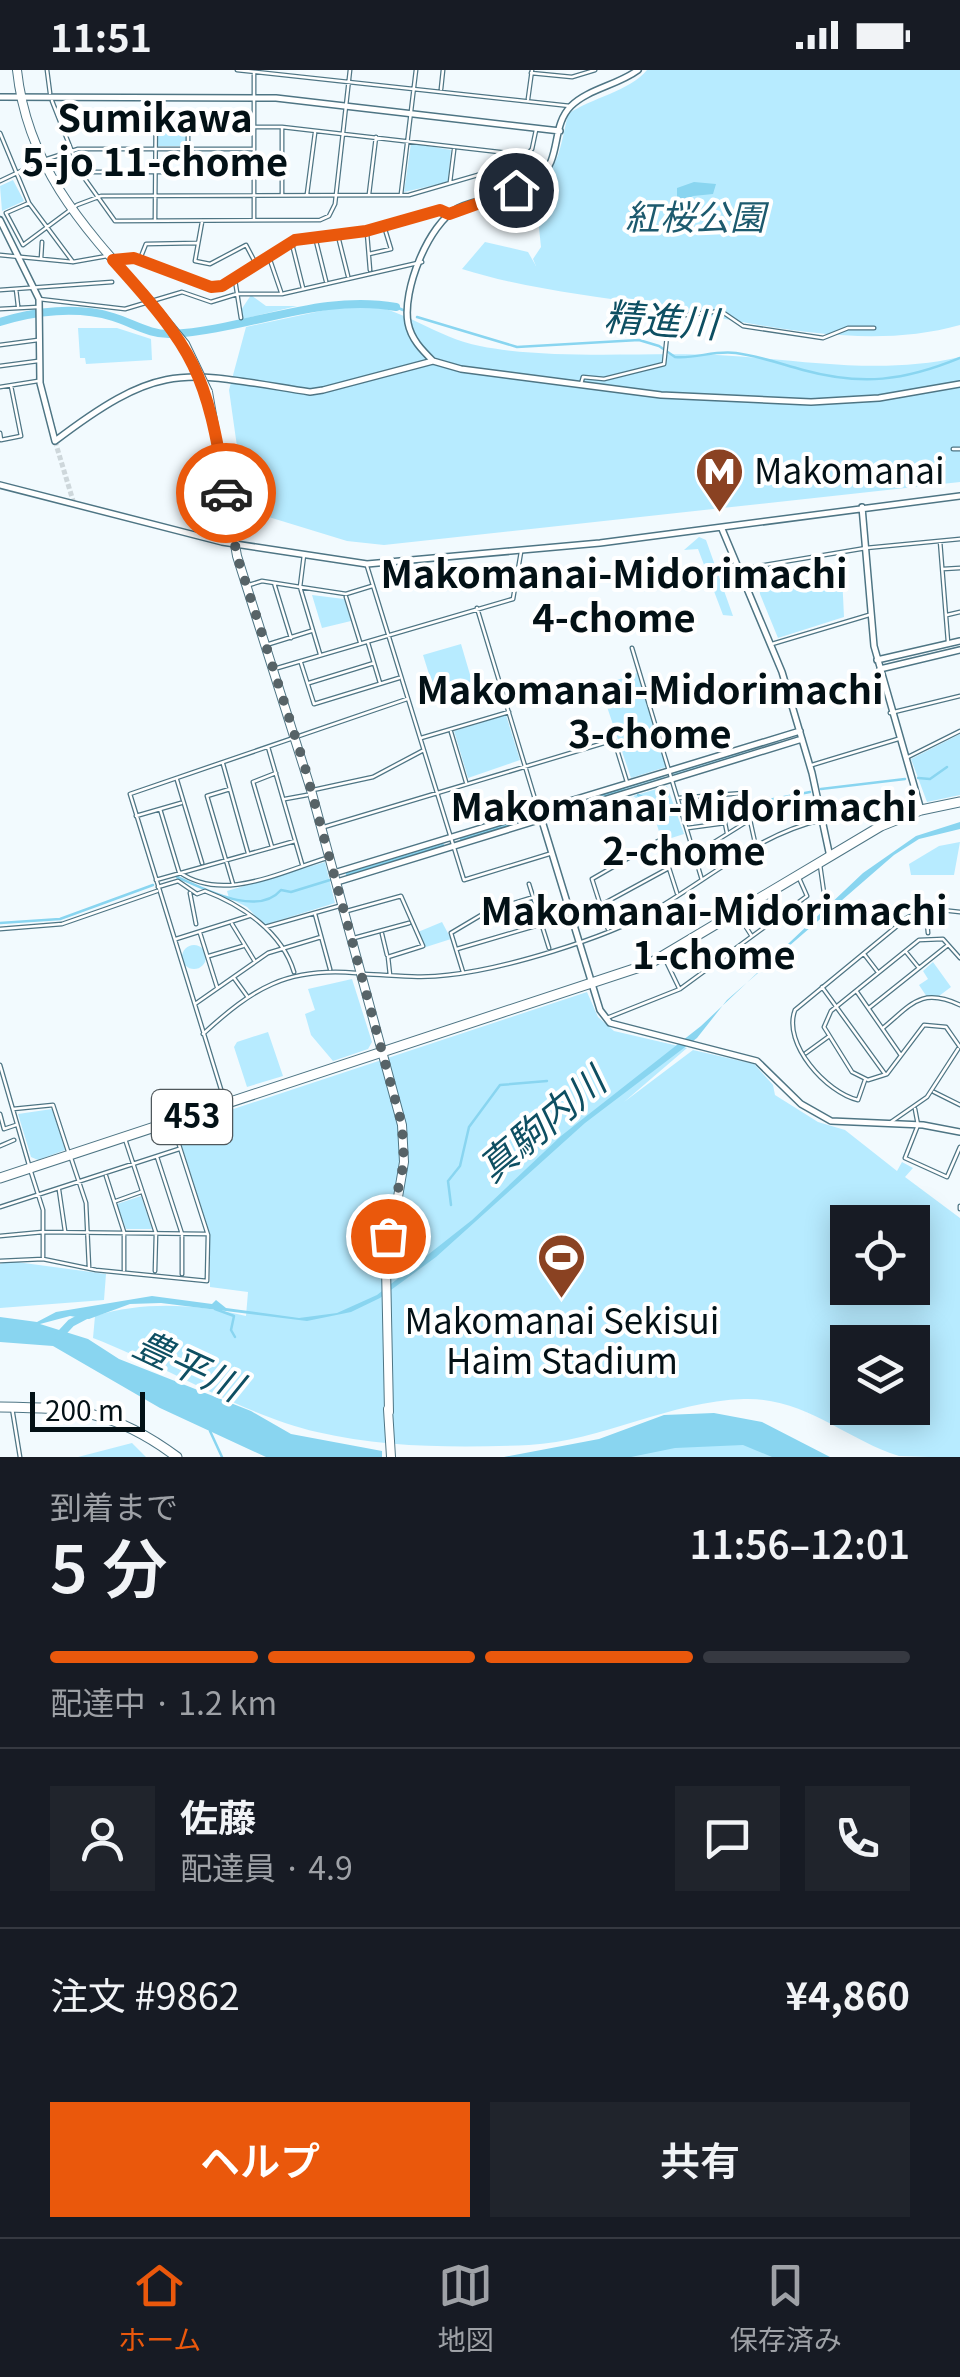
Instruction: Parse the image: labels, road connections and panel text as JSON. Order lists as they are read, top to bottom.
{
  "streets": {
    "highway": ["453"]
  },
  "districts": [
    "Sumikawa 5-jo 11-chome",
    "Makomanai-Midorimachi 4-chome",
    "Makomanai-Midorimachi 3-chome",
    "Makomanai-Midorimachi 2-chome",
    "Makomanai-Midorimachi 1-chome"
  ],
  "water": ["精進川", "真駒内川", "豊平川"],
  "parks": ["紅桜公園"],
  "places": {
    "metro station": ["Makomanai"],
    "sports": ["Makomanai Sekisui Haim Stadium"]
  },
  "scale_bar": "200 m",
  "page": {
    "status": "11:51",
    "scale": "200 m",
    "heading": ["5 分", "到着まで", "11:56–12:01"],
    "panel": [
      "佐藤",
      "配達員 · 4.9",
      "注文 #9862",
      "¥4,860"
    ],
    "bar": "配達中 · 1.2 km",
    "buttons": ["ヘルプ", "共有"],
    "tabs": ["ホーム", "地図", "保存済み"]
  }
}
